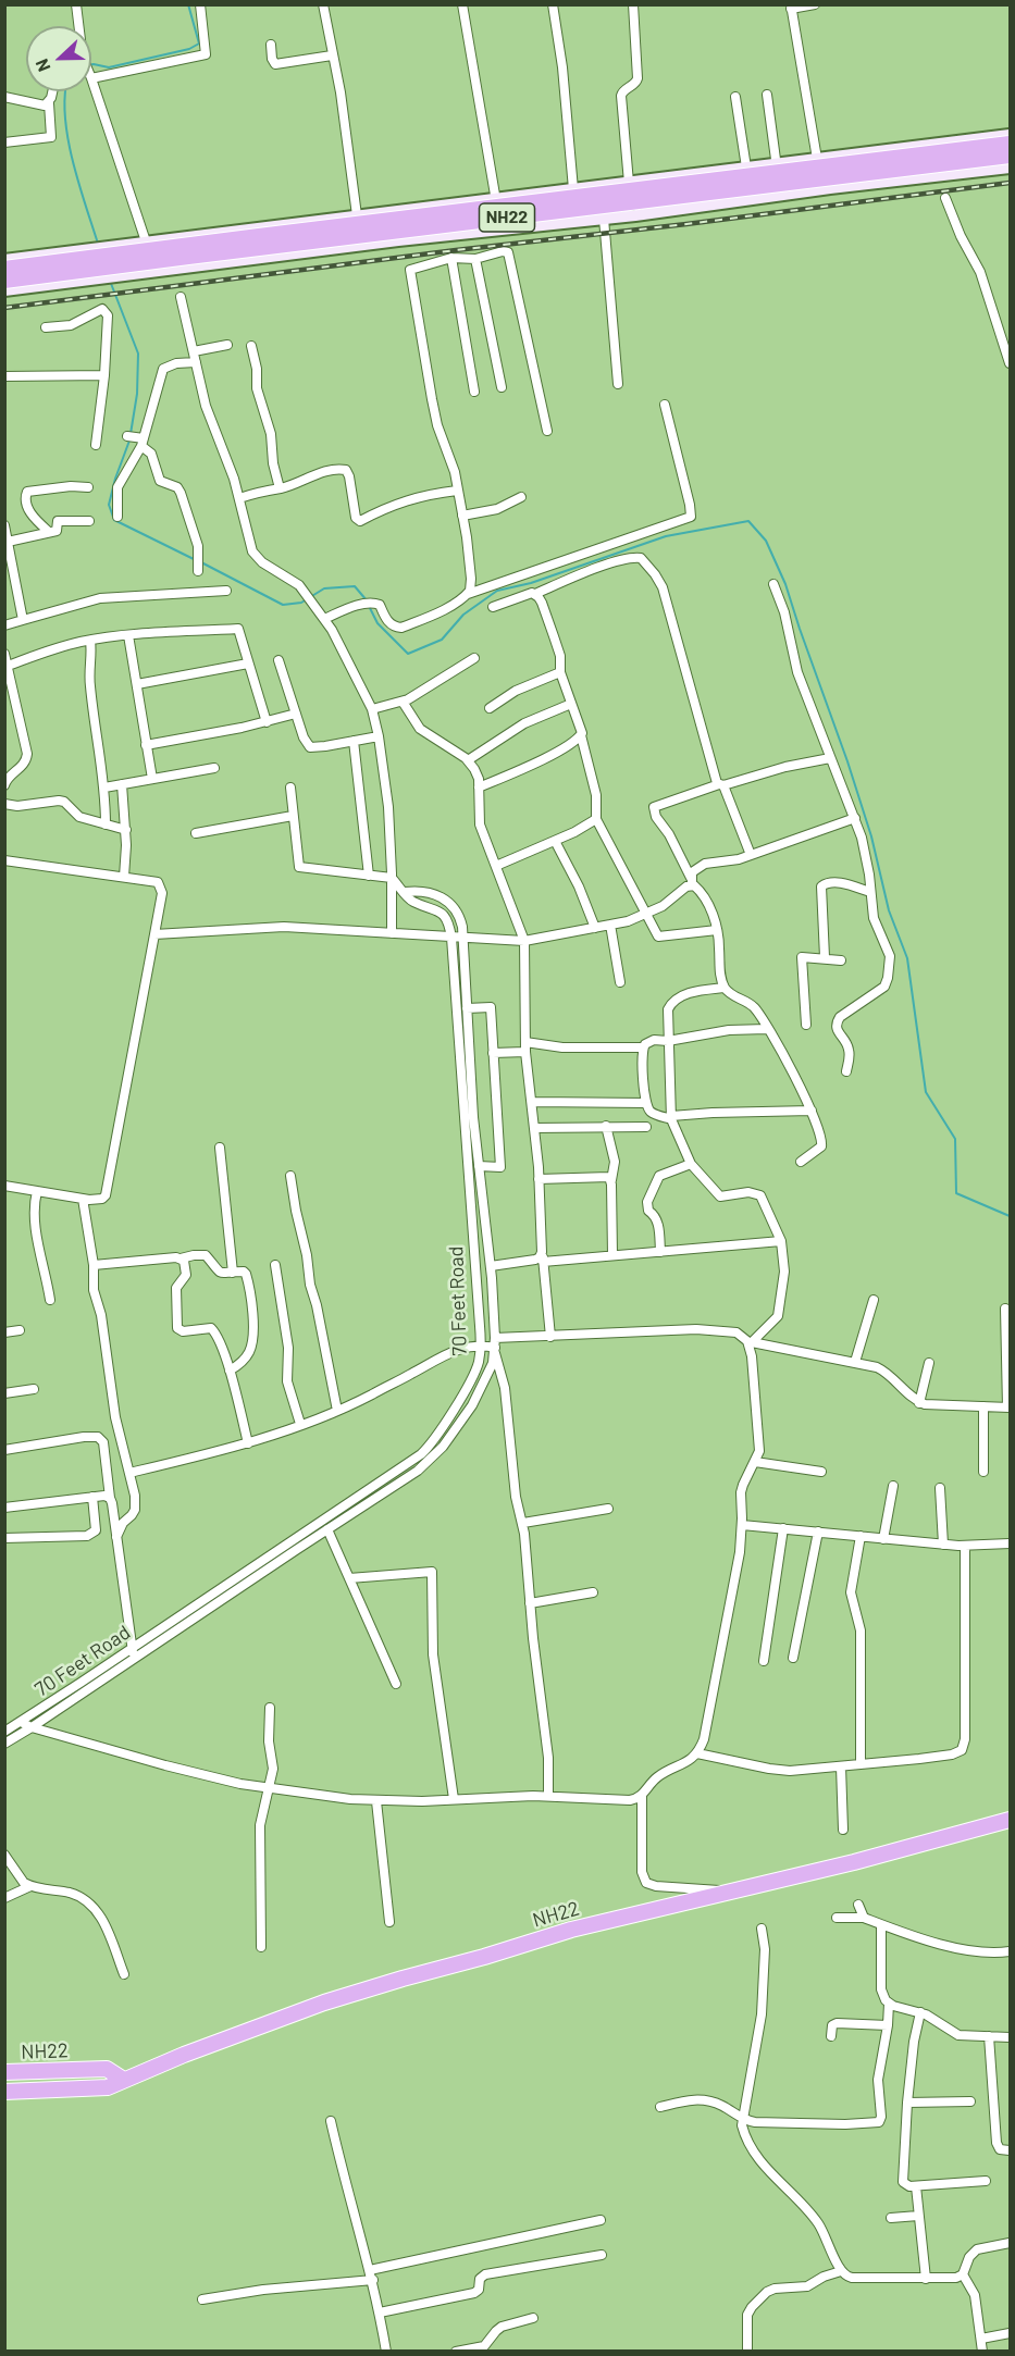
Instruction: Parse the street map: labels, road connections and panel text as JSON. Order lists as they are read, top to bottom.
{
  "streets": {
    "highway": ["NH22"],
    "street": ["70 Feet Road"]
  },
  "north": "left"
}
